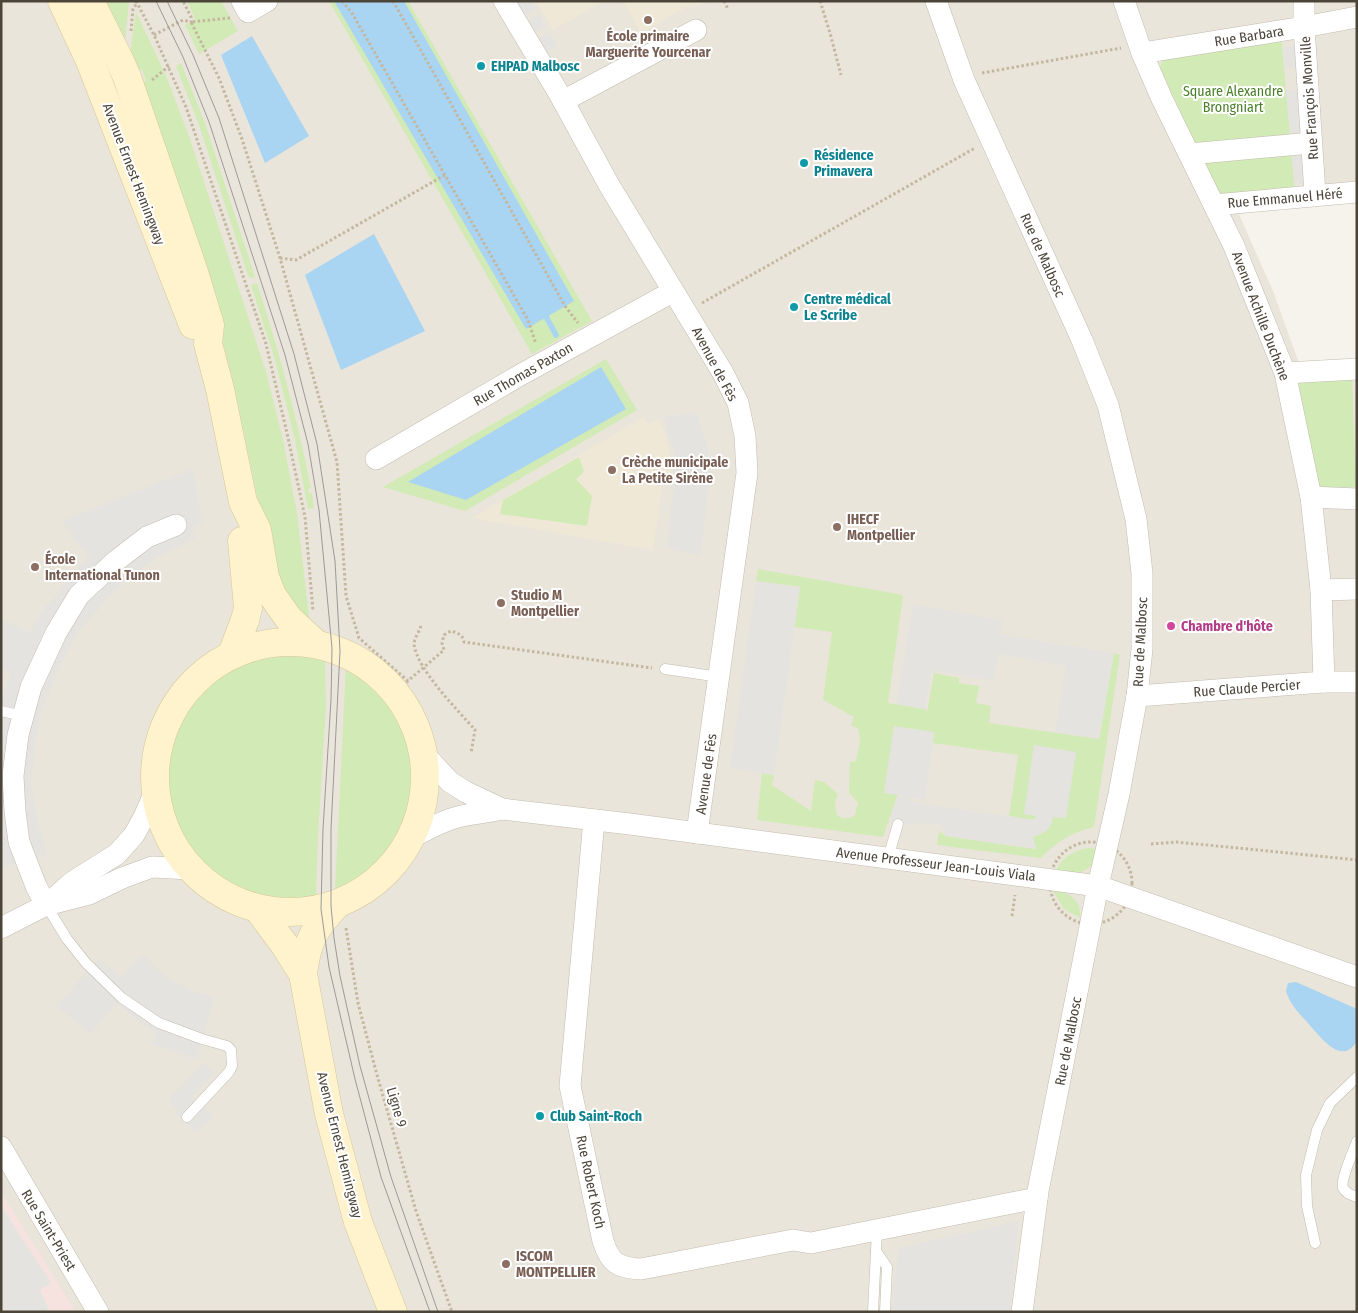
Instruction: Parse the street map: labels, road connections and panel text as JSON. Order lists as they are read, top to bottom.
{
  "streets": {
    "main road": ["Avenue Ernest Hemingway"],
    "street": [
      "Rue Barbara",
      "Rue François Monville",
      "Rue Emmanuel Héré",
      "Rue de Malbosc",
      "Avenue Achille Duchène",
      "Avenue de Fès",
      "Rue Thomas Paxton",
      "Rue Claude Percier",
      "Avenue Professeur Jean-Louis Viala",
      "Rue Robert Koch",
      "Rue Saint-Priest"
    ],
    "path": ["Ligne 9"]
  },
  "crossings": [
    ["Rue Barbara", "Rue François Monville"],
    ["Rue Barbara", "Avenue Achille Duchène"],
    ["Rue François Monville", "Rue Emmanuel Héré"],
    ["Avenue Ernest Hemingway", "Ligne 9"],
    ["Rue Emmanuel Héré", "Avenue Achille Duchène"],
    ["Rue de Malbosc", "Rue Claude Percier"],
    ["Rue de Malbosc", "Avenue Professeur Jean-Louis Viala"],
    ["Rue de Malbosc", "Rue Robert Koch"],
    ["Avenue Achille Duchène", "Rue Claude Percier"],
    ["Avenue de Fès", "Rue Thomas Paxton"],
    ["Avenue de Fès", "Avenue Professeur Jean-Louis Viala"],
    ["Avenue Professeur Jean-Louis Viala", "Rue Robert Koch"]
  ],
  "parks": ["Square Alexandre Brongniart"],
  "places": [
    "École primaire Marguerite Yourcenar",
    "EHPAD Malbosc",
    "Résidence Primavera",
    "Centre médical Le Scribe",
    "Crèche municipale La Petite Sirène",
    "IHECF Montpellier",
    "École International Tunon",
    "Studio M Montpellier",
    "Chambre d'hôte",
    "Club Saint-Roch",
    "ISCOM MONTPELLIER"
  ]
}
